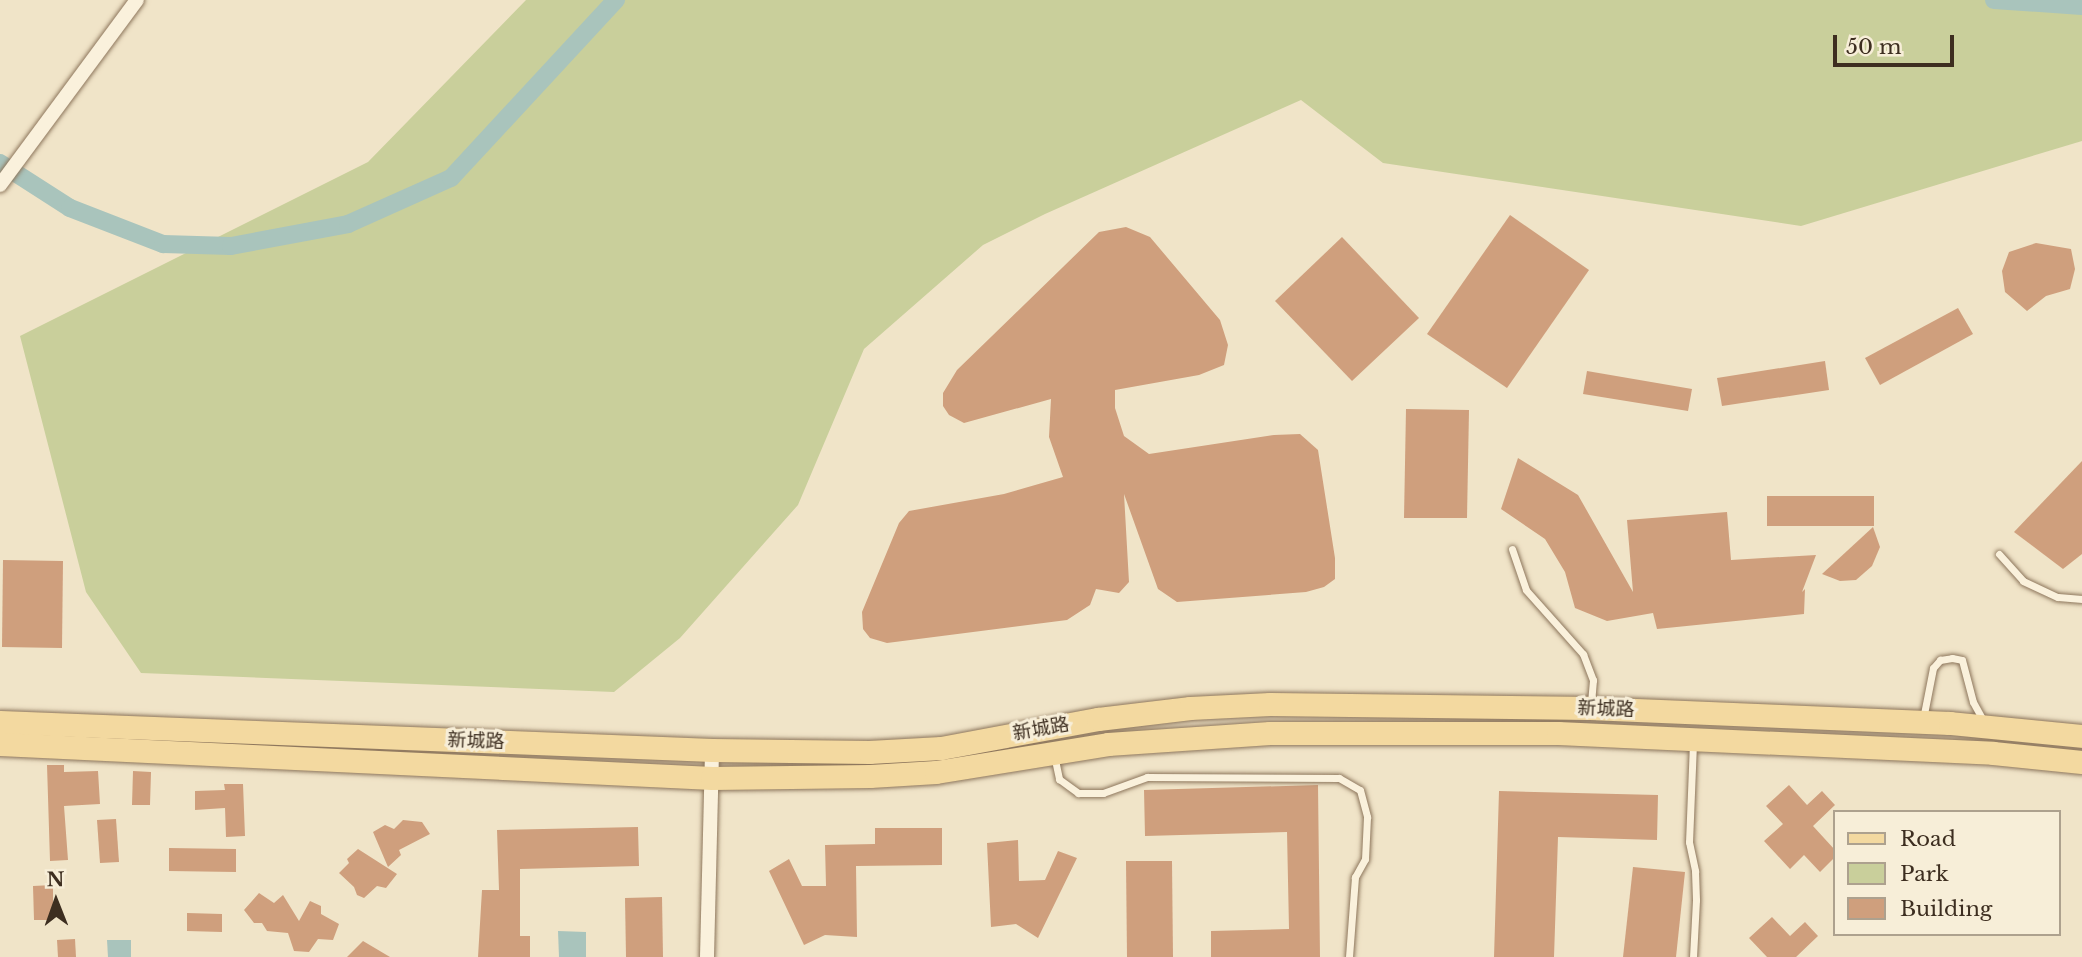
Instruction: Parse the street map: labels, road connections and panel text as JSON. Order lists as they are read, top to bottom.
{
  "streets": {
    "main road": ["新城路"]
  },
  "legend": ["Road", "Park", "Building"],
  "scale_bar": "50 m",
  "north": "top"
}
